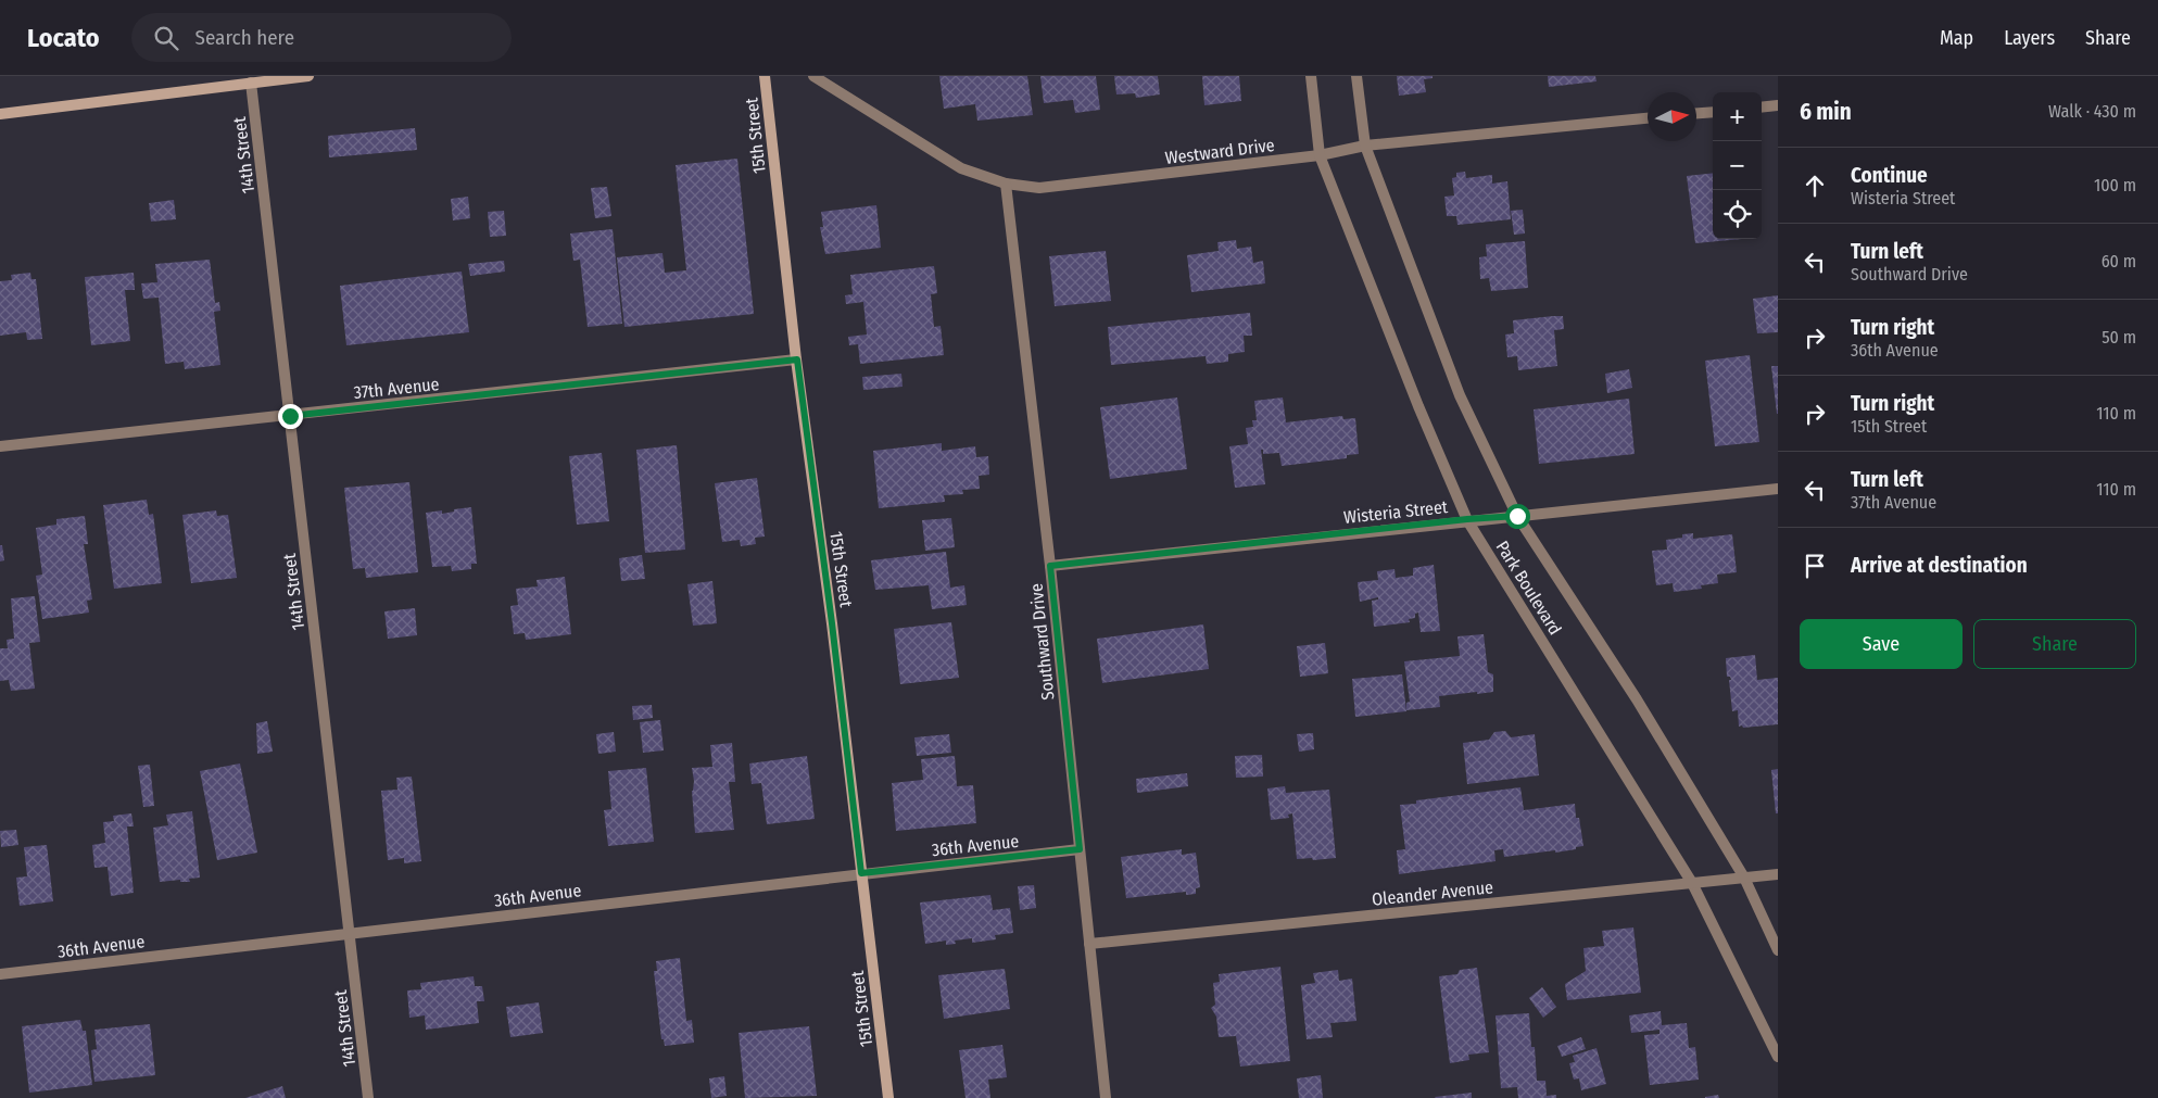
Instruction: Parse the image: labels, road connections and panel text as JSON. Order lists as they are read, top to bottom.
{
  "streets": {
    "main road": ["15th Street"],
    "street": [
      "Westward Drive",
      "14th Street",
      "37th Avenue",
      "Wisteria Street",
      "Park Boulevard",
      "Southward Drive",
      "36th Avenue",
      "Oleander Avenue"
    ]
  },
  "crossings": [
    ["15th Street", "37th Avenue"],
    ["15th Street", "36th Avenue"],
    ["Westward Drive", "Park Boulevard"],
    ["Westward Drive", "Southward Drive"],
    ["14th Street", "37th Avenue"],
    ["14th Street", "36th Avenue"],
    ["Wisteria Street", "Park Boulevard"],
    ["Wisteria Street", "Southward Drive"],
    ["Park Boulevard", "Oleander Avenue"],
    ["Southward Drive", "36th Avenue"],
    ["Southward Drive", "Oleander Avenue"]
  ],
  "north": "right",
  "page": {
    "header": "Locato",
    "search": "Search here",
    "nav": ["Map", "Layers", "Share"],
    "heading": ["6 min", "Walk · 430 m"],
    "map_buttons": ["+", "−"],
    "list": [
      ["Continue", "Wisteria Street", "100 m"],
      ["Turn left", "Southward Drive", "60 m"],
      ["Turn right", "36th Avenue", "50 m"],
      ["Turn right", "15th Street", "110 m"],
      ["Turn left", "37th Avenue", "110 m"],
      "Arrive at destination"
    ],
    "buttons": ["Save", "Share"]
  }
}
